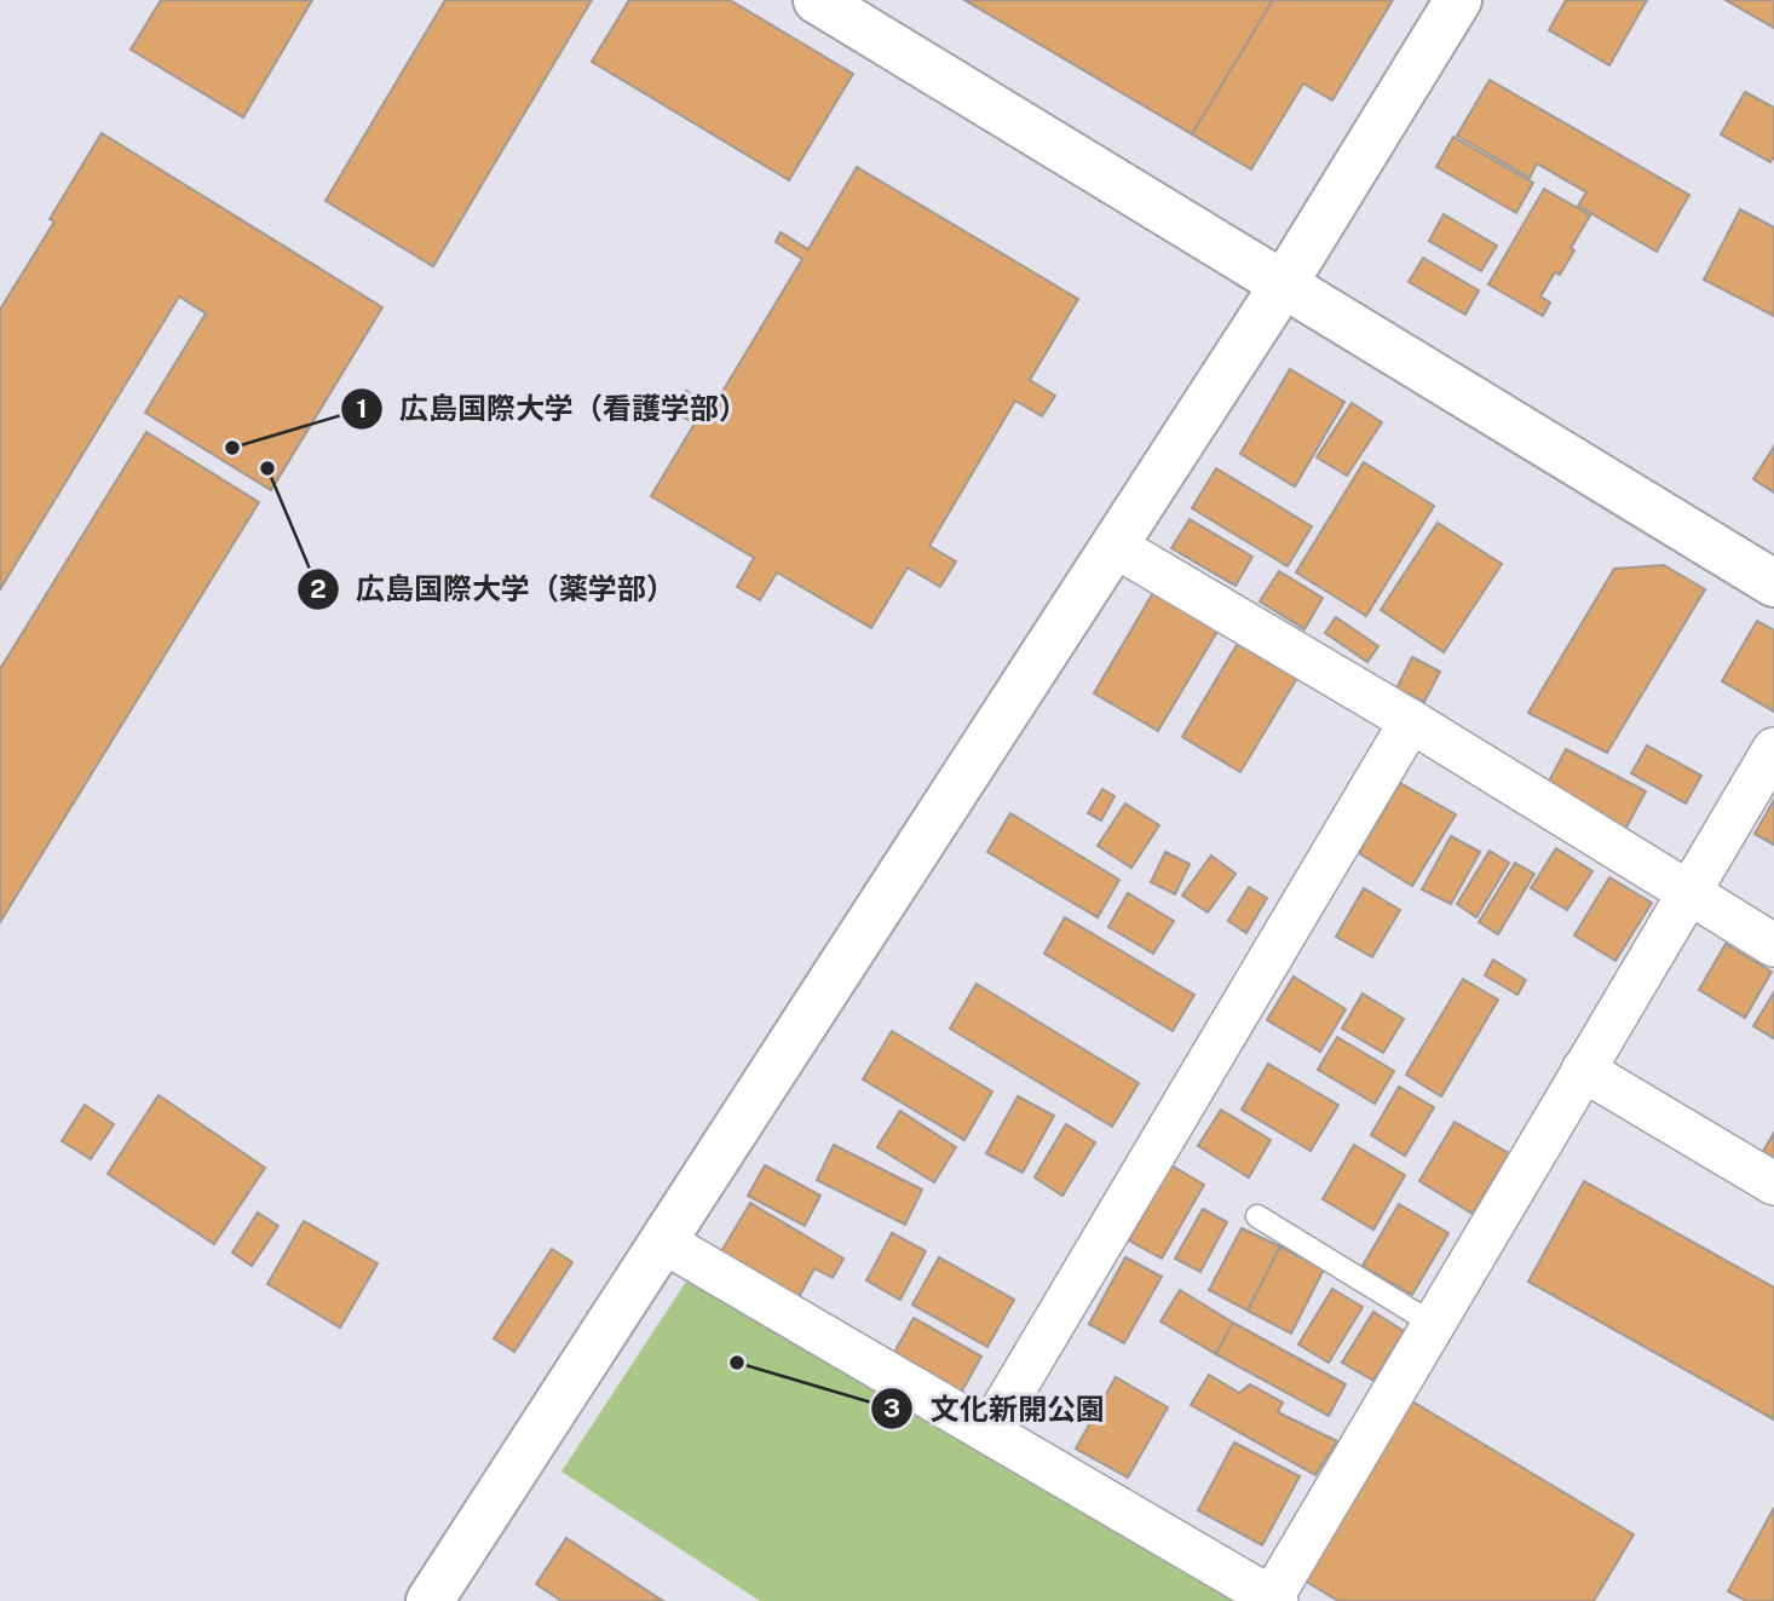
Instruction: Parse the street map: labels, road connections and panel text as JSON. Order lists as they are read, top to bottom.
{
  "places": ["広島国際大学（看護学部）", "広島国際大学（薬学部）", "文化新開公園"]
}
